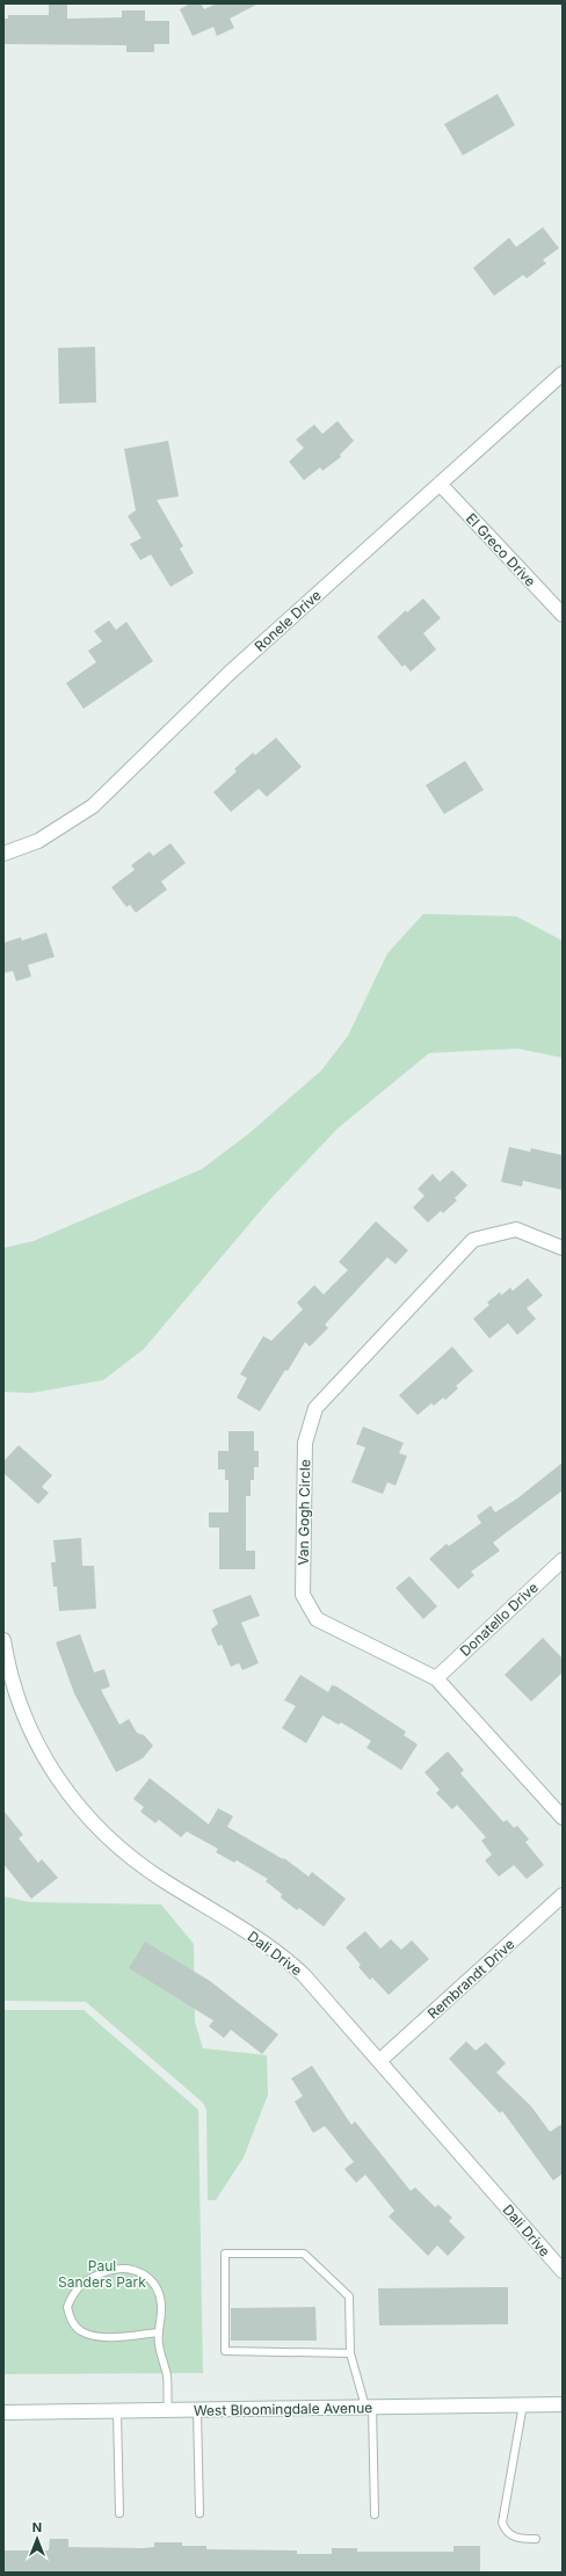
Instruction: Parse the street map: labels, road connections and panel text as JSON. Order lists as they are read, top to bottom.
{
  "streets": {
    "street": [
      "El Greco Drive",
      "Ronele Drive",
      "Van Gogh Circle",
      "Donatello Drive",
      "Dali Drive",
      "Rembrandt Drive",
      "West Bloomingdale Avenue"
    ]
  },
  "crossings": [
    ["El Greco Drive", "Ronele Drive"],
    ["Van Gogh Circle", "Donatello Drive"],
    ["Dali Drive", "Rembrandt Drive"]
  ],
  "parks": ["Paul Sanders Park"],
  "north": "top"
}
